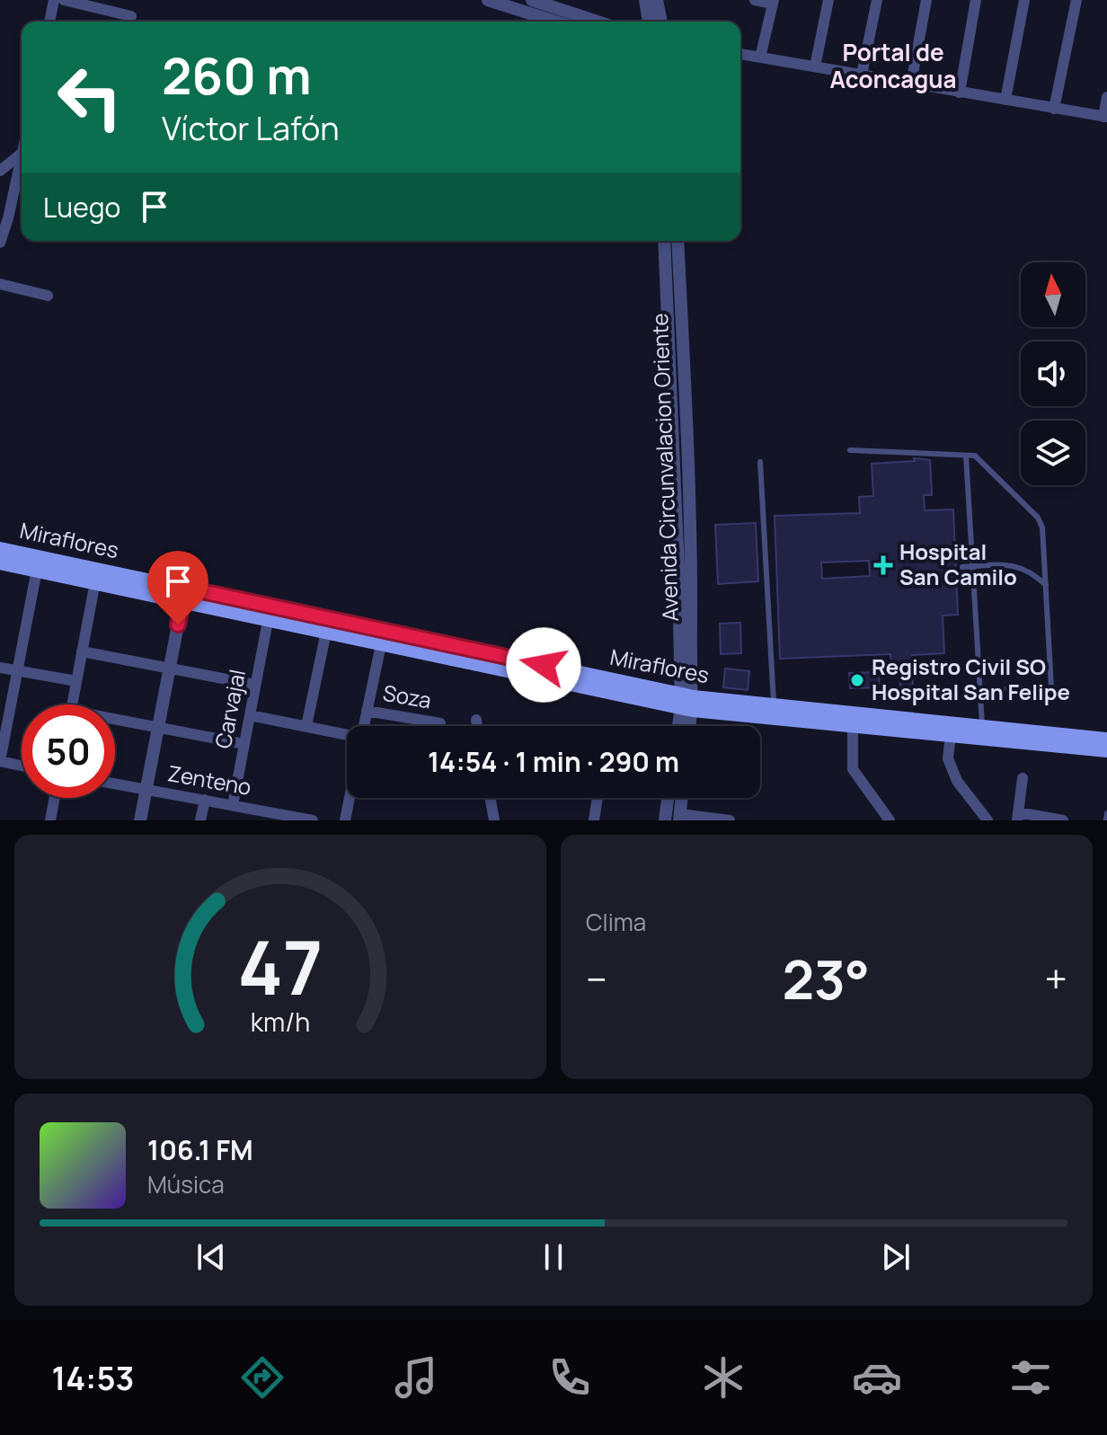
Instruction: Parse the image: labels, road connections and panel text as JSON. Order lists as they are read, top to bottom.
{
  "streets": {
    "main road": ["Miraflores"],
    "street": [
      "Avenida Circunvalacion Oriente",
      "Soza",
      "Carvajal",
      "Zenteno"
    ]
  },
  "crossings": [
    ["Avenida Circunvalacion Oriente", "Miraflores"],
    ["Miraflores", "Carvajal"],
    ["Carvajal", "Zenteno"]
  ],
  "districts": ["Portal de Aconcagua"],
  "places": {
    "health": ["Hospital San Camilo"],
    "other": ["Registro Civil SO Hospital San Felipe"]
  },
  "north": "top",
  "page": {
    "turn": ["260 m", "Víctor Lafón"],
    "then": "Luego",
    "limit": "50",
    "trip": "14:54 · 1 min · 290 m",
    "tile": "Clima",
    "heat": ["−", "23°", "+"],
    "song": ["106.1 FM", "Música"],
    "tabs": "14:53",
    "gauge": ["47", "km/h"]
  }
}
